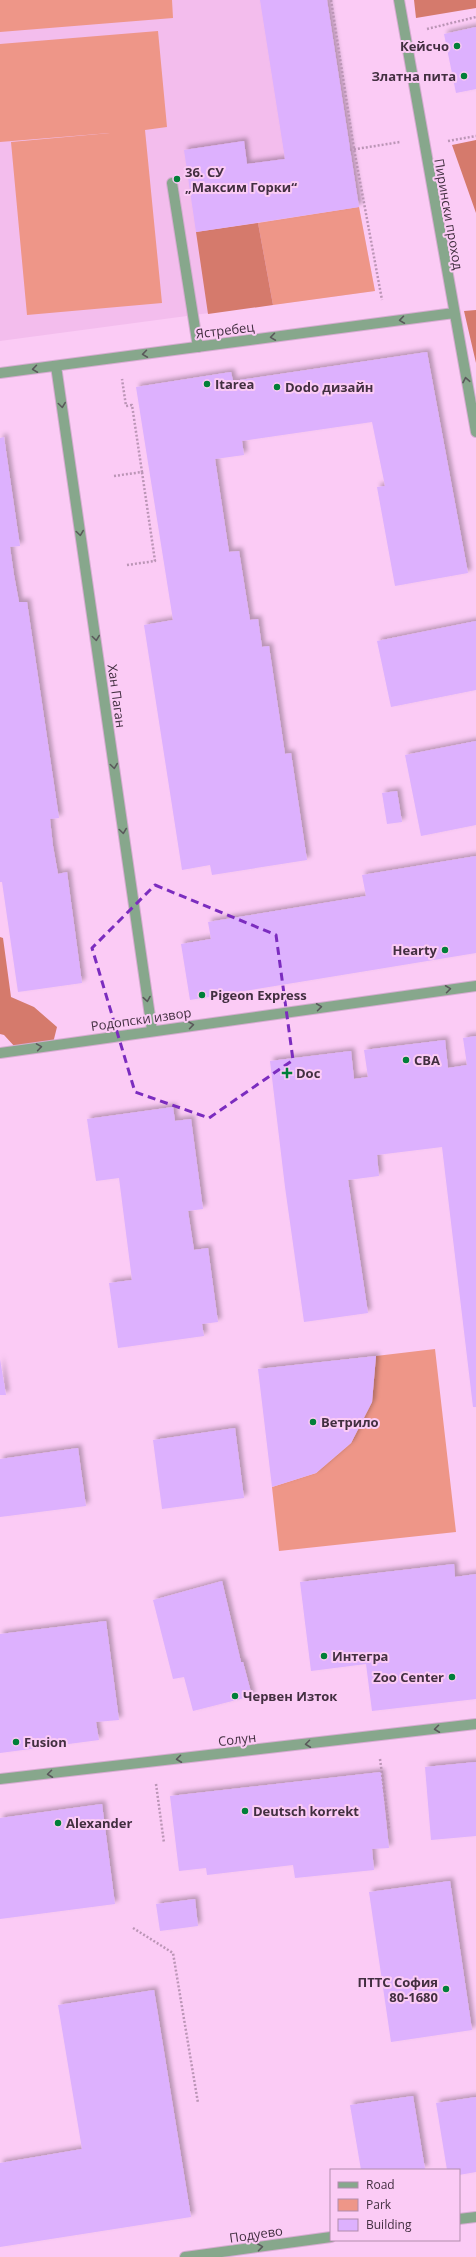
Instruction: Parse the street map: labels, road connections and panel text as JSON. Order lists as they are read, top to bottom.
{
  "streets": {
    "street": [
      "Пирински проход",
      "Ястребец",
      "Хан Паган",
      "Родопски извор",
      "Солун",
      "Подуево"
    ]
  },
  "crossings": [
    ["Пирински проход", "Ястребец"],
    ["Ястребец", "Хан Паган"],
    ["Хан Паган", "Родопски извор"]
  ],
  "one_way": [
    "Ястребец",
    "Хан Паган",
    "Родопски извор",
    "Солун",
    "Подуево"
  ],
  "places": {
    "other": [
      "Кейсчо",
      "Златна пита",
      "36. СУ „Максим Горки“",
      "Itarea",
      "Dodo дизайн",
      "Hearty",
      "Pigeon Express",
      "CBA",
      "Ветрило",
      "Интегра",
      "Zoo Center",
      "Червен Изток",
      "Fusion",
      "Deutsch korrekt",
      "Alexander",
      "ПТТС София 80-1680"
    ],
    "health": ["Doc"]
  },
  "legend": ["Road", "Park", "Building"]
}
